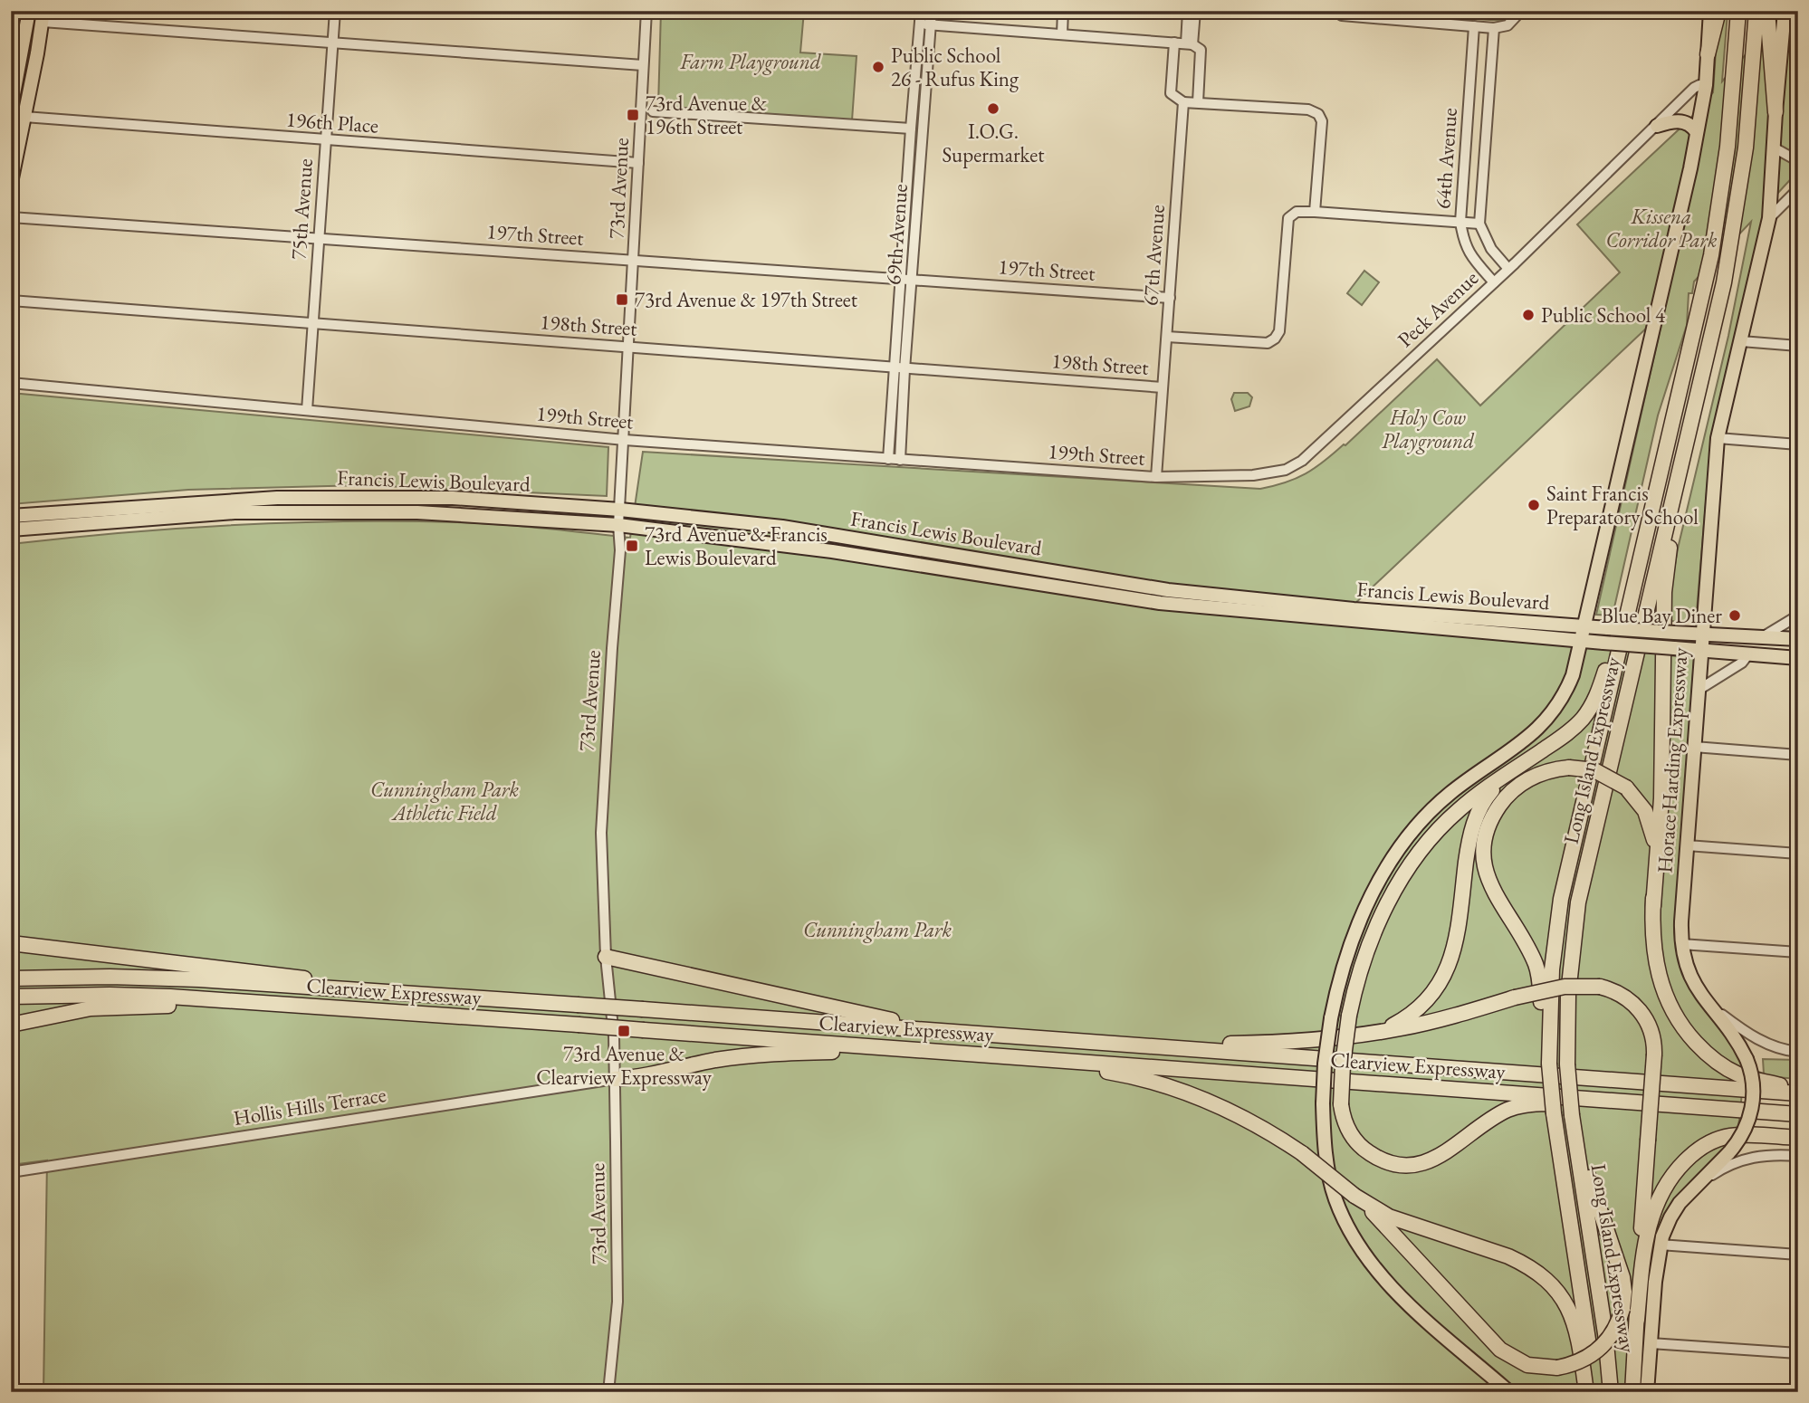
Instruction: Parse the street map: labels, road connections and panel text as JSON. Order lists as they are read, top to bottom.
{
  "streets": {
    "highway": ["Long Island Expressway", "Clearview Expressway"],
    "main road": ["Francis Lewis Boulevard", "Horace Harding Expressway"],
    "street": [
      "196th Place",
      "64th Avenue",
      "73rd Avenue",
      "75th Avenue",
      "197th Street",
      "69th Avenue",
      "67th Avenue",
      "Peck Avenue",
      "198th Street",
      "199th Street",
      "Hollis Hills Terrace"
    ]
  },
  "crossings": [
    ["196th Place", "73rd Avenue"],
    ["196th Place", "75th Avenue"],
    ["64th Avenue", "Peck Avenue"],
    ["73rd Avenue", "197th Street"],
    ["73rd Avenue", "198th Street"],
    ["73rd Avenue", "199th Street"],
    ["73rd Avenue", "Francis Lewis Boulevard"],
    ["73rd Avenue", "Hollis Hills Terrace"],
    ["75th Avenue", "197th Street"],
    ["75th Avenue", "198th Street"],
    ["75th Avenue", "199th Street"],
    ["197th Street", "69th Avenue"],
    ["197th Street", "67th Avenue"],
    ["69th Avenue", "198th Street"],
    ["69th Avenue", "199th Street"],
    ["67th Avenue", "Peck Avenue"],
    ["67th Avenue", "198th Street"],
    ["67th Avenue", "199th Street"],
    ["Peck Avenue", "199th Street"],
    ["Francis Lewis Boulevard", "Horace Harding Expressway"]
  ],
  "parks": [
    "Farm Playground",
    "Kissena Corridor Park",
    "Holy Cow Playground",
    "Cunningham Park Athletic Field",
    "Cunningham Park"
  ],
  "places": {
    "other": [
      "Public School 26 - Rufus King",
      "I.O.G. Supermarket",
      "Public School 4",
      "Saint Francis Preparatory School",
      "Blue Bay Diner"
    ],
    "transit": [
      "73rd Avenue & 196th Street",
      "73rd Avenue & 197th Street",
      "73rd Avenue & Francis Lewis Boulevard",
      "73rd Avenue & Clearview Expressway"
    ]
  }
}
